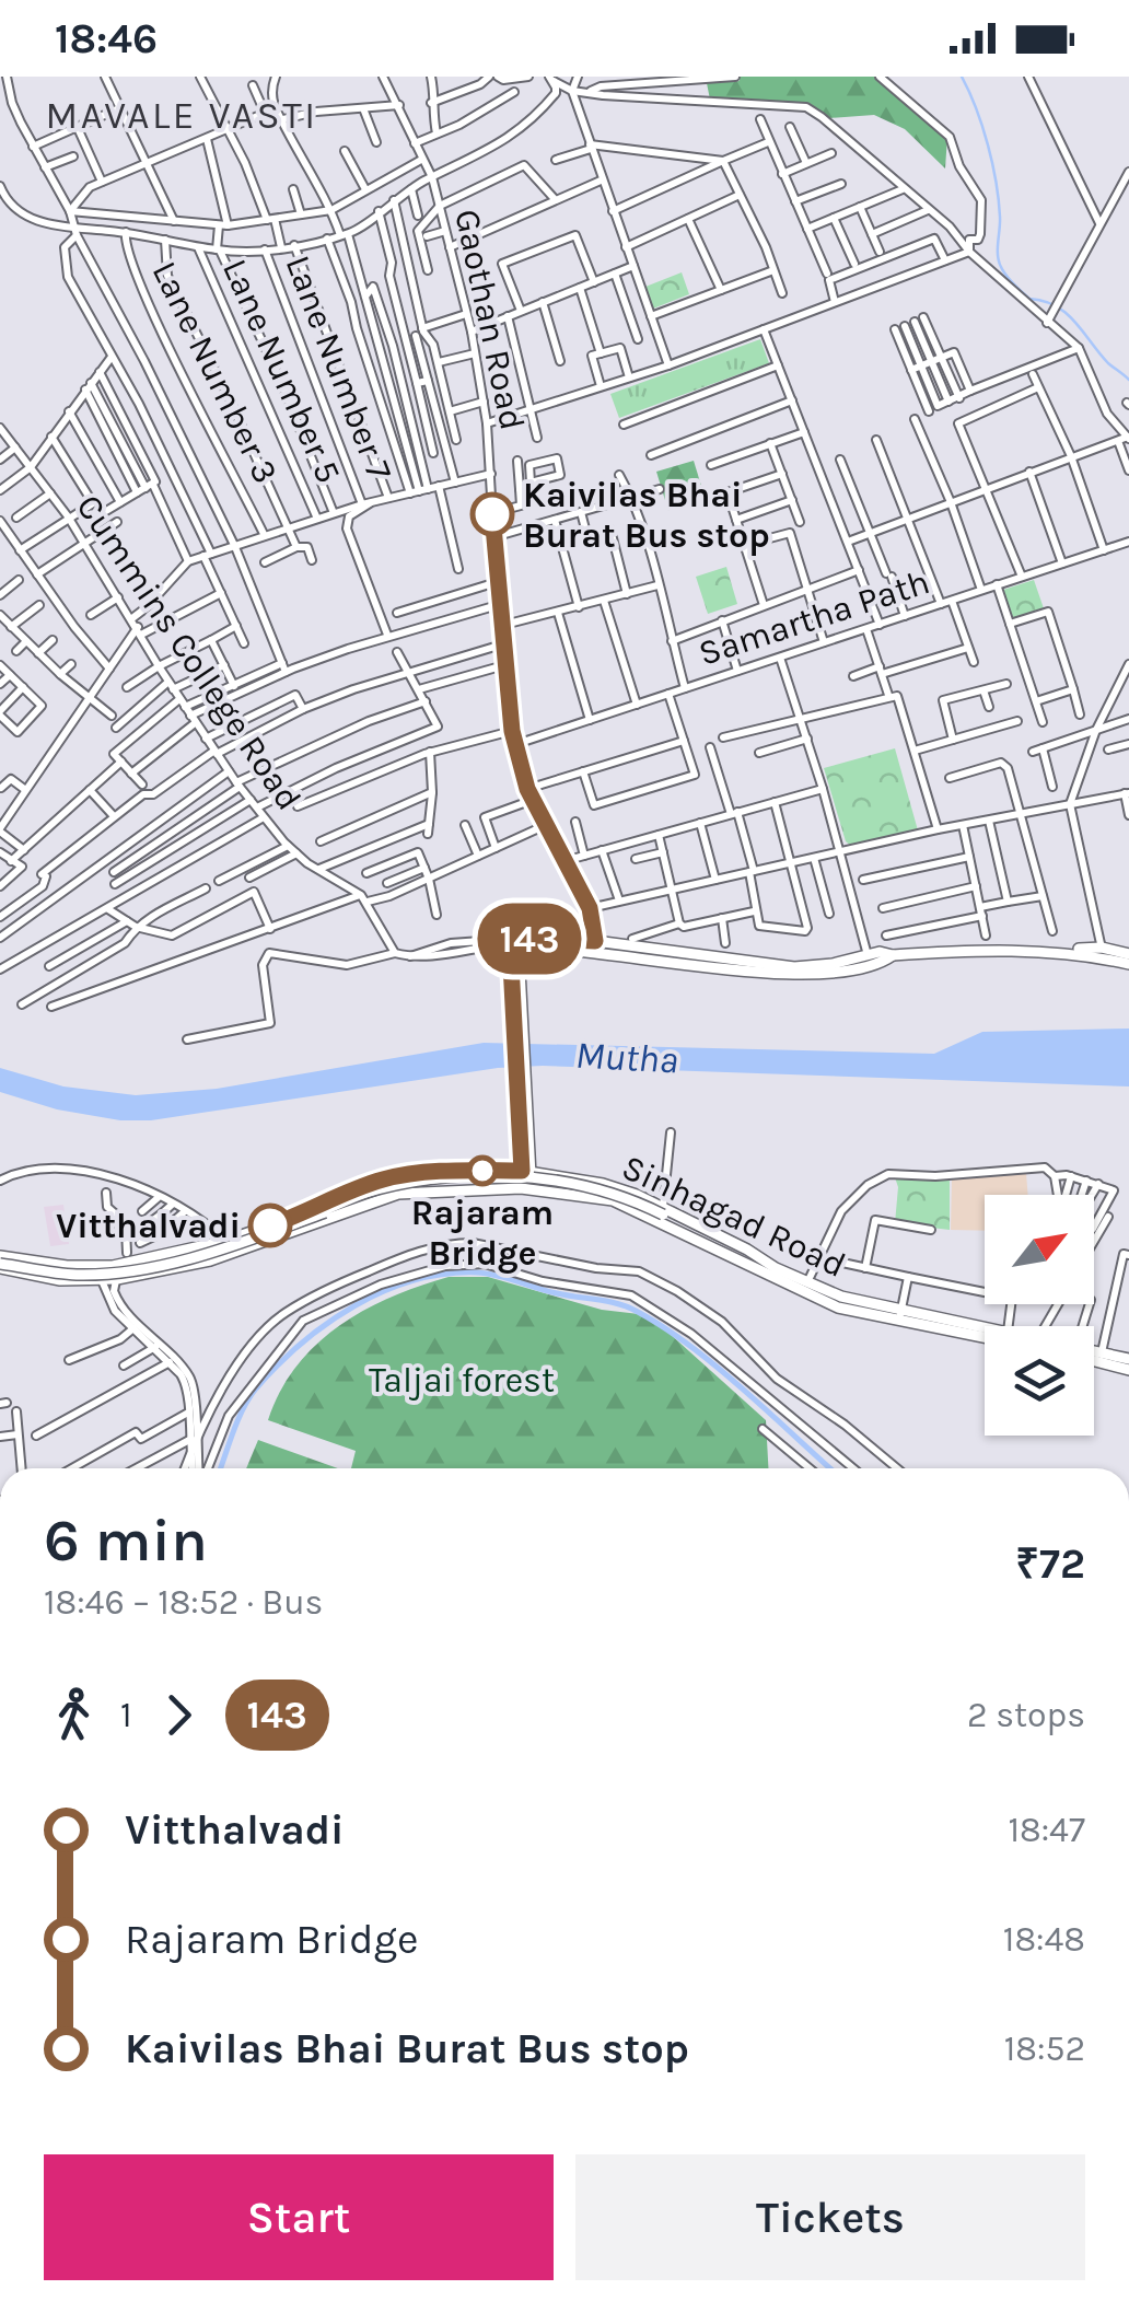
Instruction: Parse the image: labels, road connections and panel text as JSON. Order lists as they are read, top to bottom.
{
  "streets": {
    "main road": ["Sinhagad Road"],
    "street": [
      "Gaothan Road",
      "Lane Number 7",
      "Lane Number 5",
      "Lane Number 3",
      "Samartha Path",
      "Cummins College Road"
    ]
  },
  "crossings": [
    ["Gaothan Road", "Samartha Path"]
  ],
  "districts": ["MAVALE VASTI"],
  "water": ["Mutha"],
  "parks": ["Taljai forest"],
  "places": ["Kaivilas Bhai Burat Bus stop", "Rajaram Bridge", "Vitthalvadi"],
  "lines": ["bus line 143"],
  "north": "top right",
  "page": {
    "status": "18:46",
    "on_map": "143",
    "heading": ["6 min", "18:46 – 18:52 · Bus", "₹72"],
    "legs": ["1", "143", "2 stops"],
    "list": [
      {
        "name": "Vitthalvadi",
        "value": "18:47"
      },
      {
        "name": "Rajaram Bridge",
        "value": "18:48"
      },
      {
        "name": "Kaivilas Bhai Burat Bus stop",
        "value": "18:52"
      }
    ],
    "buttons": ["Start", "Tickets"]
  }
}
